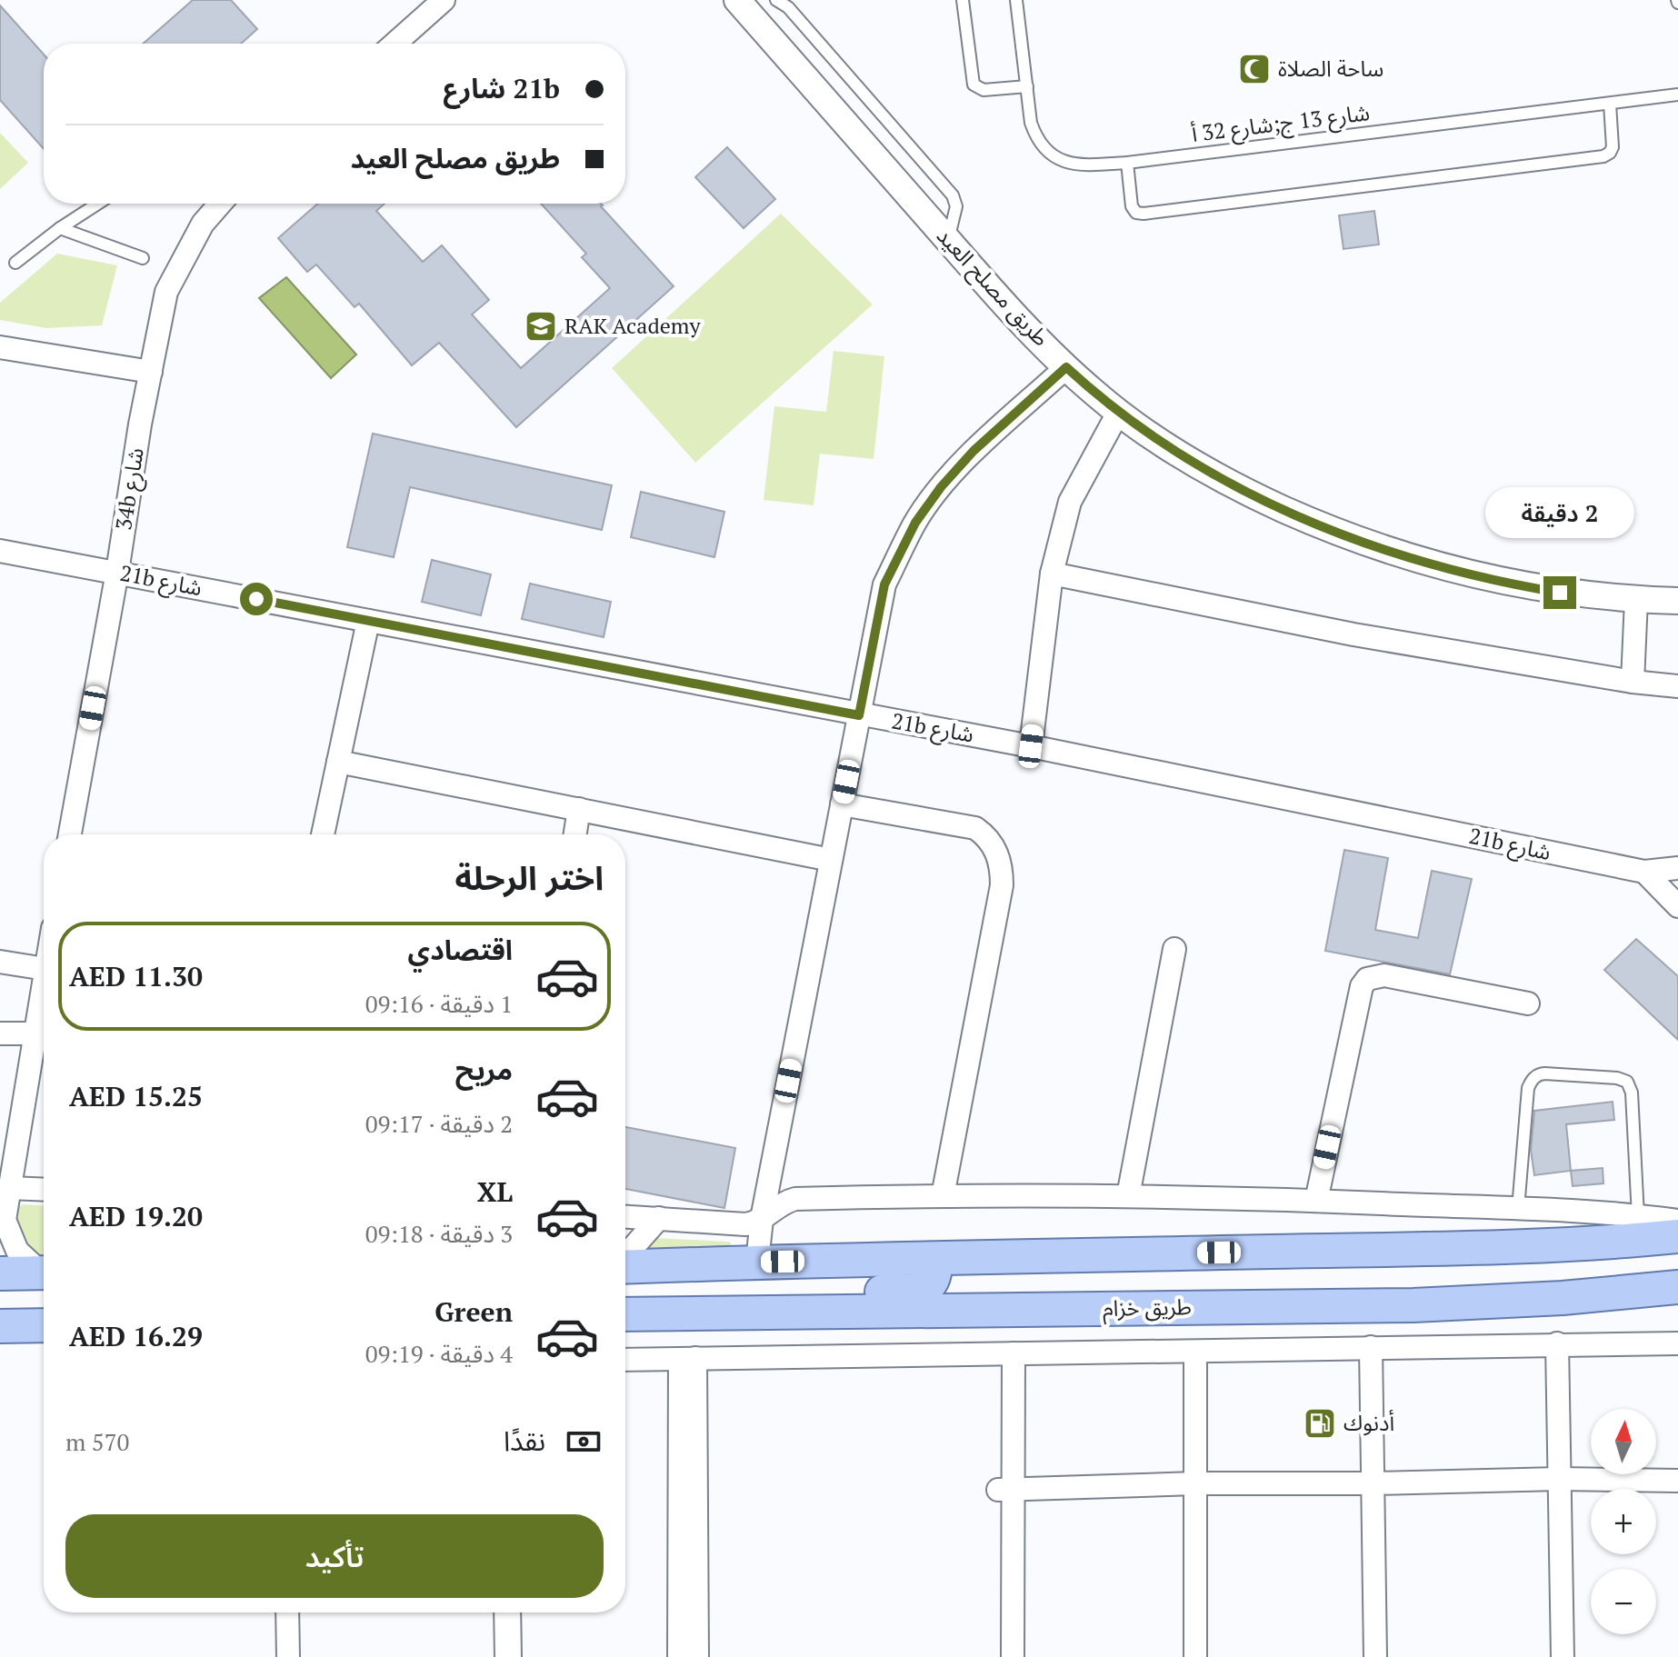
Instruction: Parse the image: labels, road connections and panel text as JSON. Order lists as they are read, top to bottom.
{
  "streets": {
    "main road": ["طريق خزام"],
    "street": ["طريق مصلح العيد", "34b شارع", "21b شارع"],
    "lane": ["شارع 13 ج;شارع 32 أ"]
  },
  "crossings": [
    ["34b شارع", "21b شارع"]
  ],
  "places": {
    "mosque": ["ساحة الصلاة"],
    "school or university": ["RAK Academy"],
    "fuel station": ["أدنوك"]
  },
  "north": "top",
  "page": {
    "banner": ["21b شارع", "طريق مصلح العيد"],
    "bubble": "2 دقيقة",
    "heading": "اختر الرحلة",
    "list": [
      {
        "name": "اقتصادي",
        "note": "1 دقيقة · 09:16",
        "value": "AED 11.30"
      },
      {
        "name": "مريح",
        "note": "2 دقيقة · 09:17",
        "value": "AED 15.25"
      },
      {
        "name": "XL",
        "note": "3 دقيقة · 09:18",
        "value": "AED 19.20"
      },
      {
        "name": "Green",
        "note": "4 دقيقة · 09:19",
        "value": "AED 16.29"
      }
    ],
    "pay": ["نقدًا", "570 m"],
    "map_buttons": ["+", "−"],
    "buttons": "تأكيد"
  }
}
